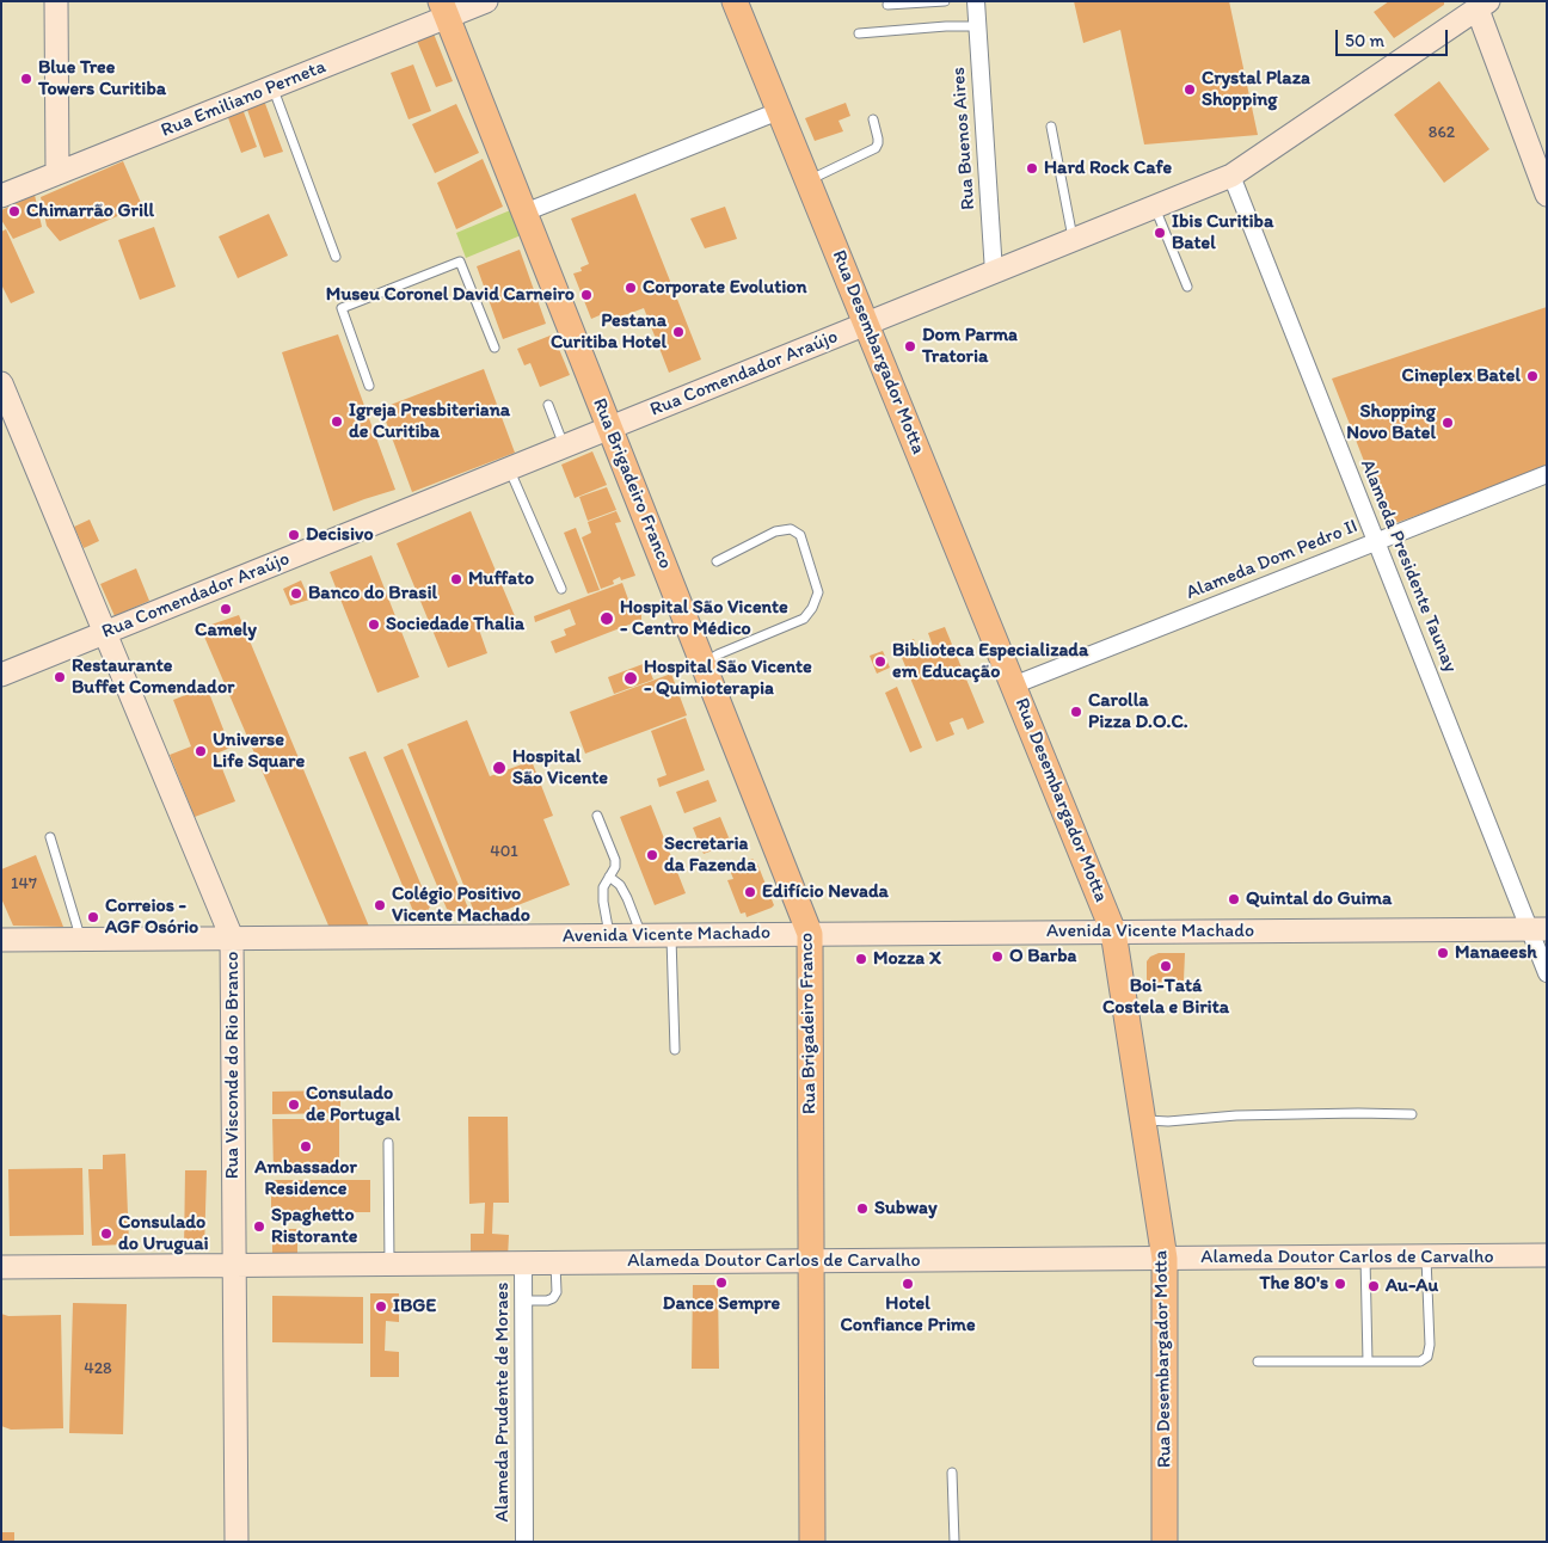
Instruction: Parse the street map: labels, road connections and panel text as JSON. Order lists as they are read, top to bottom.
{
  "streets": {
    "main road": ["Rua Desembargador Motta", "Rua Brigadeiro Franco"],
    "street": [
      "Rua Emiliano Perneta",
      "Rua Buenos Aires",
      "Rua Comendador Araújo",
      "Alameda Dom Pedro II",
      "Alameda Presidente Taunay",
      "Avenida Vicente Machado",
      "Rua Visconde do Rio Branco",
      "Alameda Doutor Carlos de Carvalho",
      "Alameda Prudente de Moraes"
    ]
  },
  "crossings": [
    ["Rua Emiliano Perneta", "Rua Brigadeiro Franco"],
    ["Rua Buenos Aires", "Rua Comendador Araújo"],
    ["Rua Desembargador Motta", "Rua Comendador Araújo"],
    ["Rua Desembargador Motta", "Alameda Dom Pedro II"],
    ["Rua Desembargador Motta", "Avenida Vicente Machado"],
    ["Rua Desembargador Motta", "Alameda Doutor Carlos de Carvalho"],
    ["Rua Comendador Araújo", "Rua Brigadeiro Franco"],
    ["Rua Comendador Araújo", "Alameda Presidente Taunay"],
    ["Rua Comendador Araújo", "Rua Visconde do Rio Branco"],
    ["Rua Brigadeiro Franco", "Avenida Vicente Machado"],
    ["Rua Brigadeiro Franco", "Alameda Doutor Carlos de Carvalho"],
    ["Alameda Dom Pedro II", "Alameda Presidente Taunay"],
    ["Alameda Presidente Taunay", "Avenida Vicente Machado"],
    ["Avenida Vicente Machado", "Rua Visconde do Rio Branco"],
    ["Rua Visconde do Rio Branco", "Alameda Doutor Carlos de Carvalho"],
    ["Alameda Doutor Carlos de Carvalho", "Alameda Prudente de Moraes"]
  ],
  "places": [
    "Blue Tree Towers Curitiba",
    "Crystal Plaza Shopping",
    "Hard Rock Cafe",
    "Chimarrão Grill",
    "Ibis Curitiba Batel",
    "Corporate Evolution",
    "Museu Coronel David Carneiro",
    "Pestana Curitiba Hotel",
    "Dom Parma Tratoria",
    "Cineplex Batel",
    "Igreja Presbiteriana de Curitiba",
    "Shopping Novo Batel",
    "Decisivo",
    "Muffato",
    "Banco do Brasil",
    "Camely",
    "Hospital São Vicente - Centro Médico",
    "Sociedade Thalia",
    "Biblioteca Especializada em Educação",
    "Restaurante Buffet Comendador",
    "Hospital São Vicente - Quimioterapia",
    "Carolla Pizza D.O.C.",
    "Universe Life Square",
    "Hospital São Vicente",
    "Secretaria da Fazenda",
    "Edifício Nevada",
    "Quintal do Guima",
    "Colégio Positivo Vicente Machado",
    "Correios - AGF Osório",
    "Manaeesh",
    "O Barba",
    "Mozza X",
    "Boi-Tatá Costela e Birita",
    "Consulado de Portugal",
    "Ambassador Residence",
    "Subway",
    "Spaghetto Ristorante",
    "Consulado do Uruguai",
    "Dance Sempre",
    "Hotel Confiance Prime",
    "The 80's",
    "Au-Au",
    "IBGE"
  ],
  "house_numbers": [
    "862",
    "401",
    "147",
    "428"
  ],
  "scale_bar": "50 m"
}
